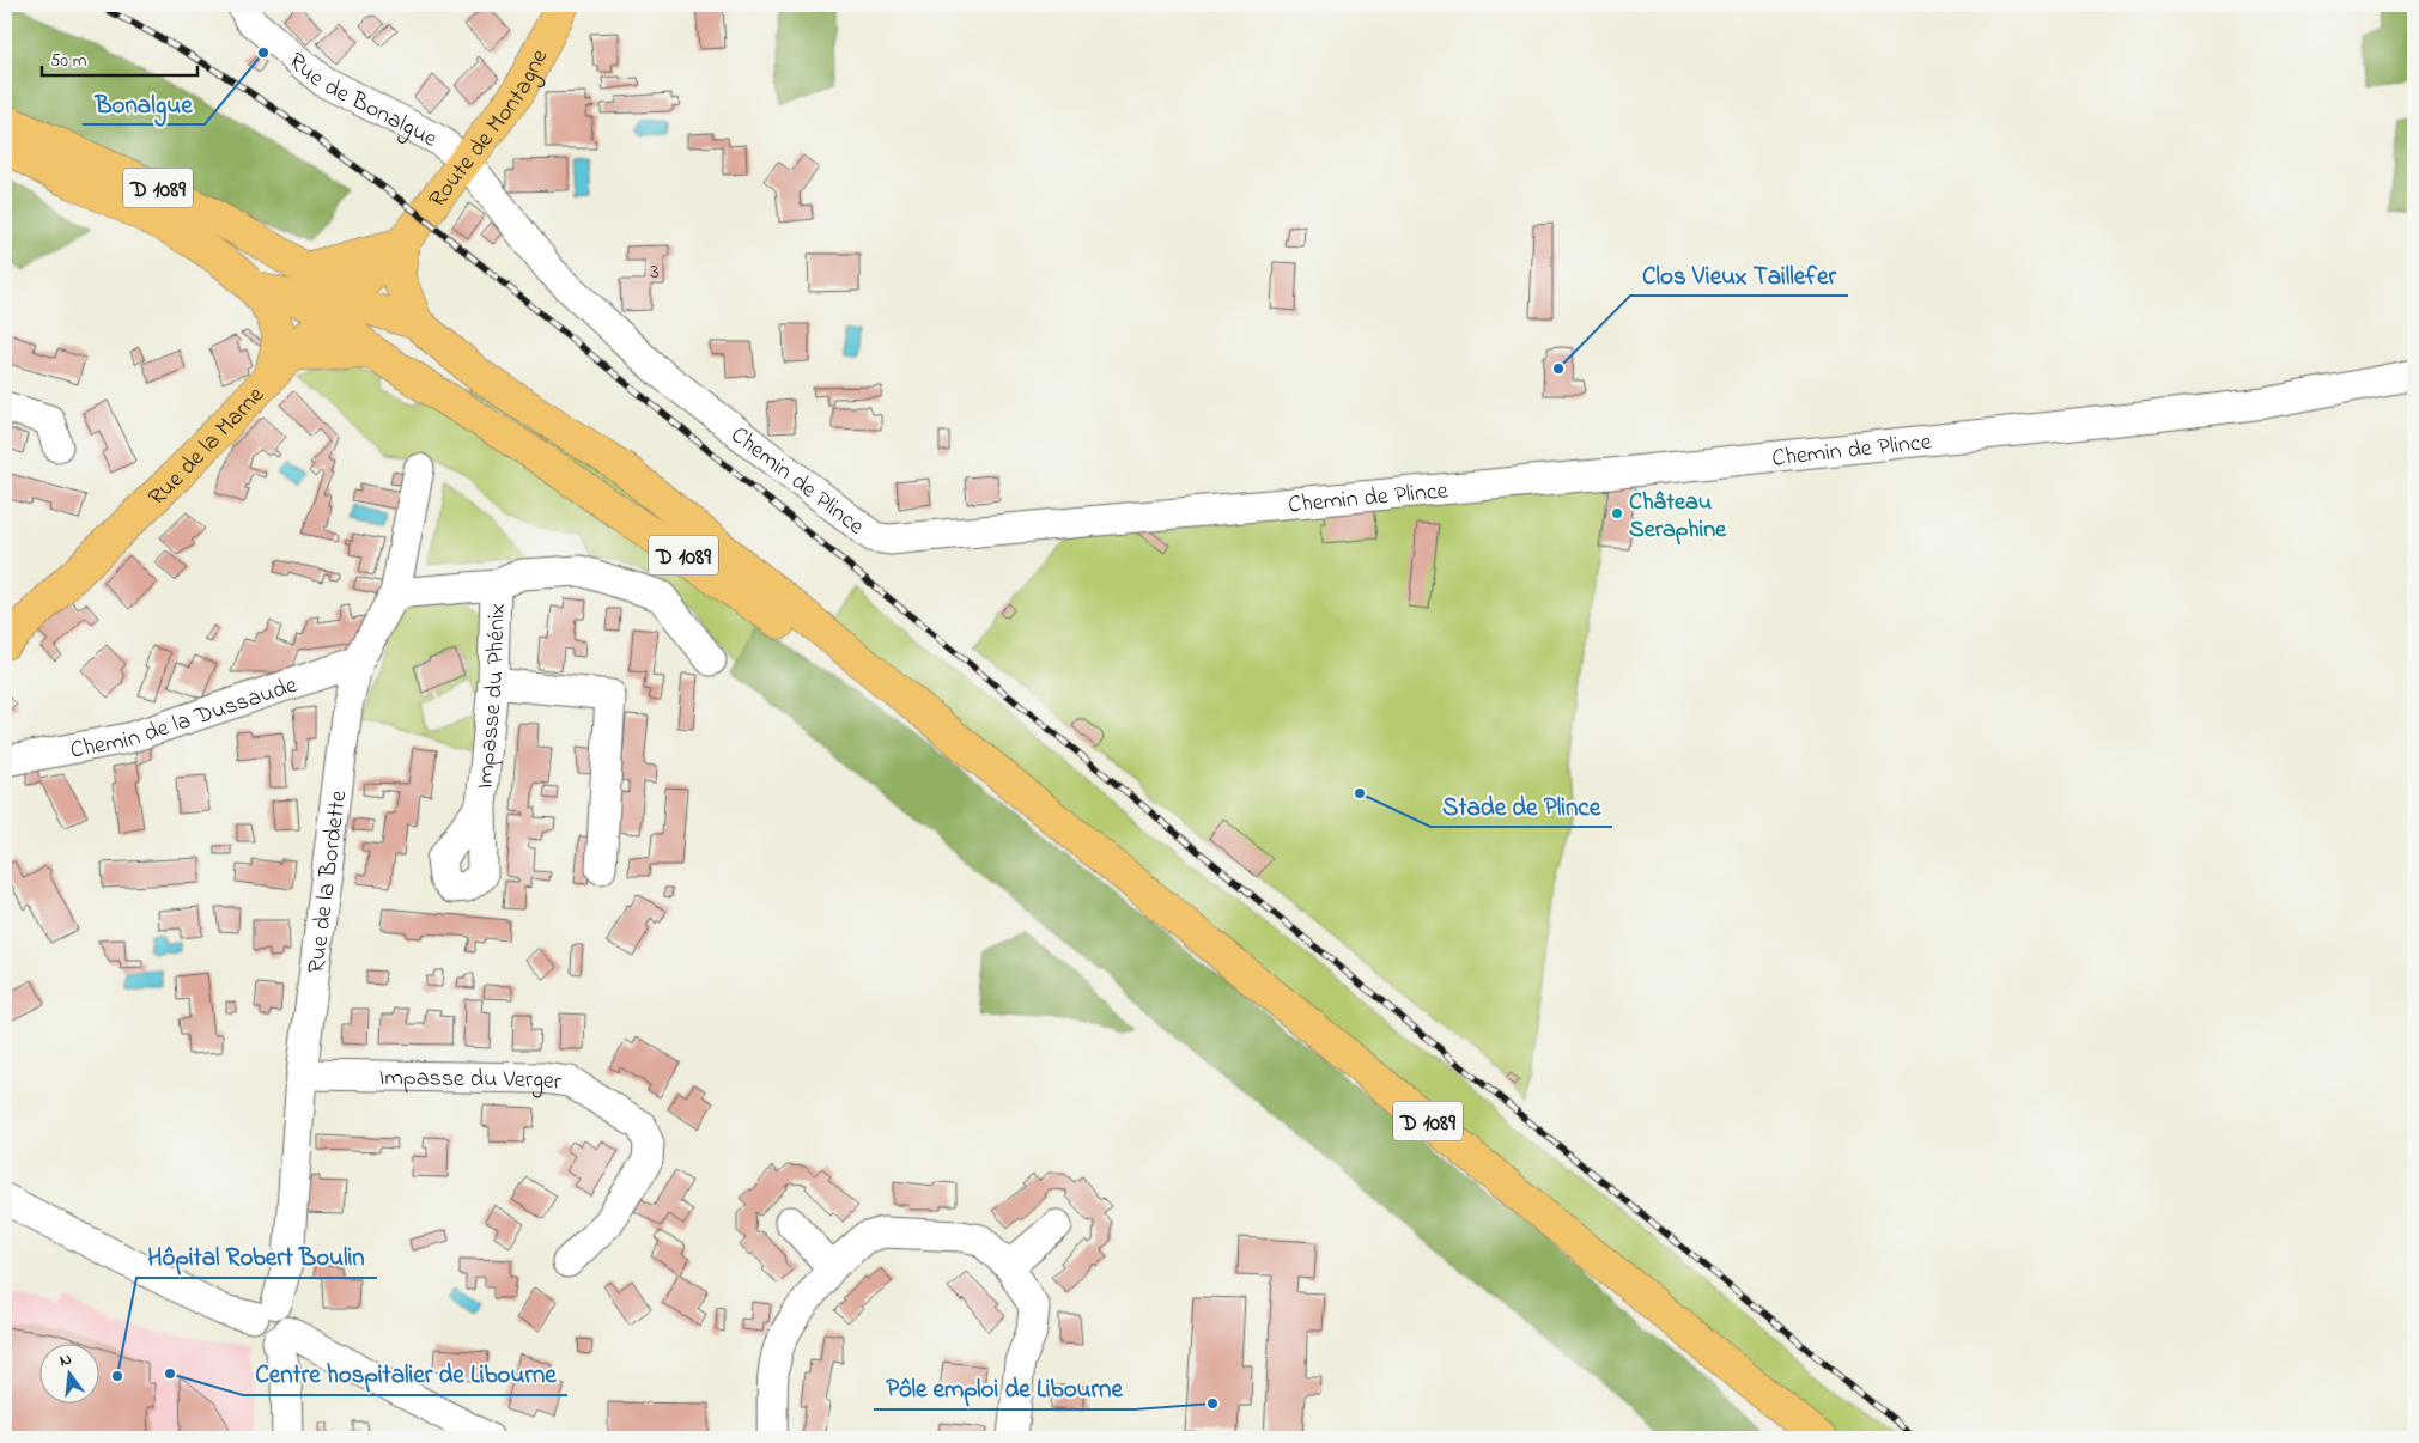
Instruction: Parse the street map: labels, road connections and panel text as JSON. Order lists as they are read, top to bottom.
{
  "streets": {
    "main road": ["Route de Montagne", "D 1089", "Rue de la Marne"],
    "street": [
      "Rue de Bonalgue",
      "Chemin de Plince",
      "Impasse du Phénix",
      "Chemin de la Dussaude",
      "Rue de la Bordette",
      "Impasse du Verger"
    ]
  },
  "crossings": [
    ["Rue de Bonalgue", "Route de Montagne"],
    ["Rue de Bonalgue", "Chemin de Plince"],
    ["Route de Montagne", "Rue de la Marne"],
    ["Route de Montagne", "Chemin de Plince"],
    ["D 1089", "Rue de la Marne"],
    ["Chemin de la Dussaude", "Rue de la Bordette"],
    ["Rue de la Bordette", "Impasse du Verger"]
  ],
  "places": [
    "Bonalgue",
    "Clos Vieux Taillefer",
    "Château Seraphine",
    "Stade de Plince",
    "Centre hospitalier de Libourne",
    "Hôpital Robert Boulin",
    "Pôle emploi de Libourne"
  ],
  "house_numbers": ["3"],
  "scale_bar": "50 m",
  "north": "top"
}
